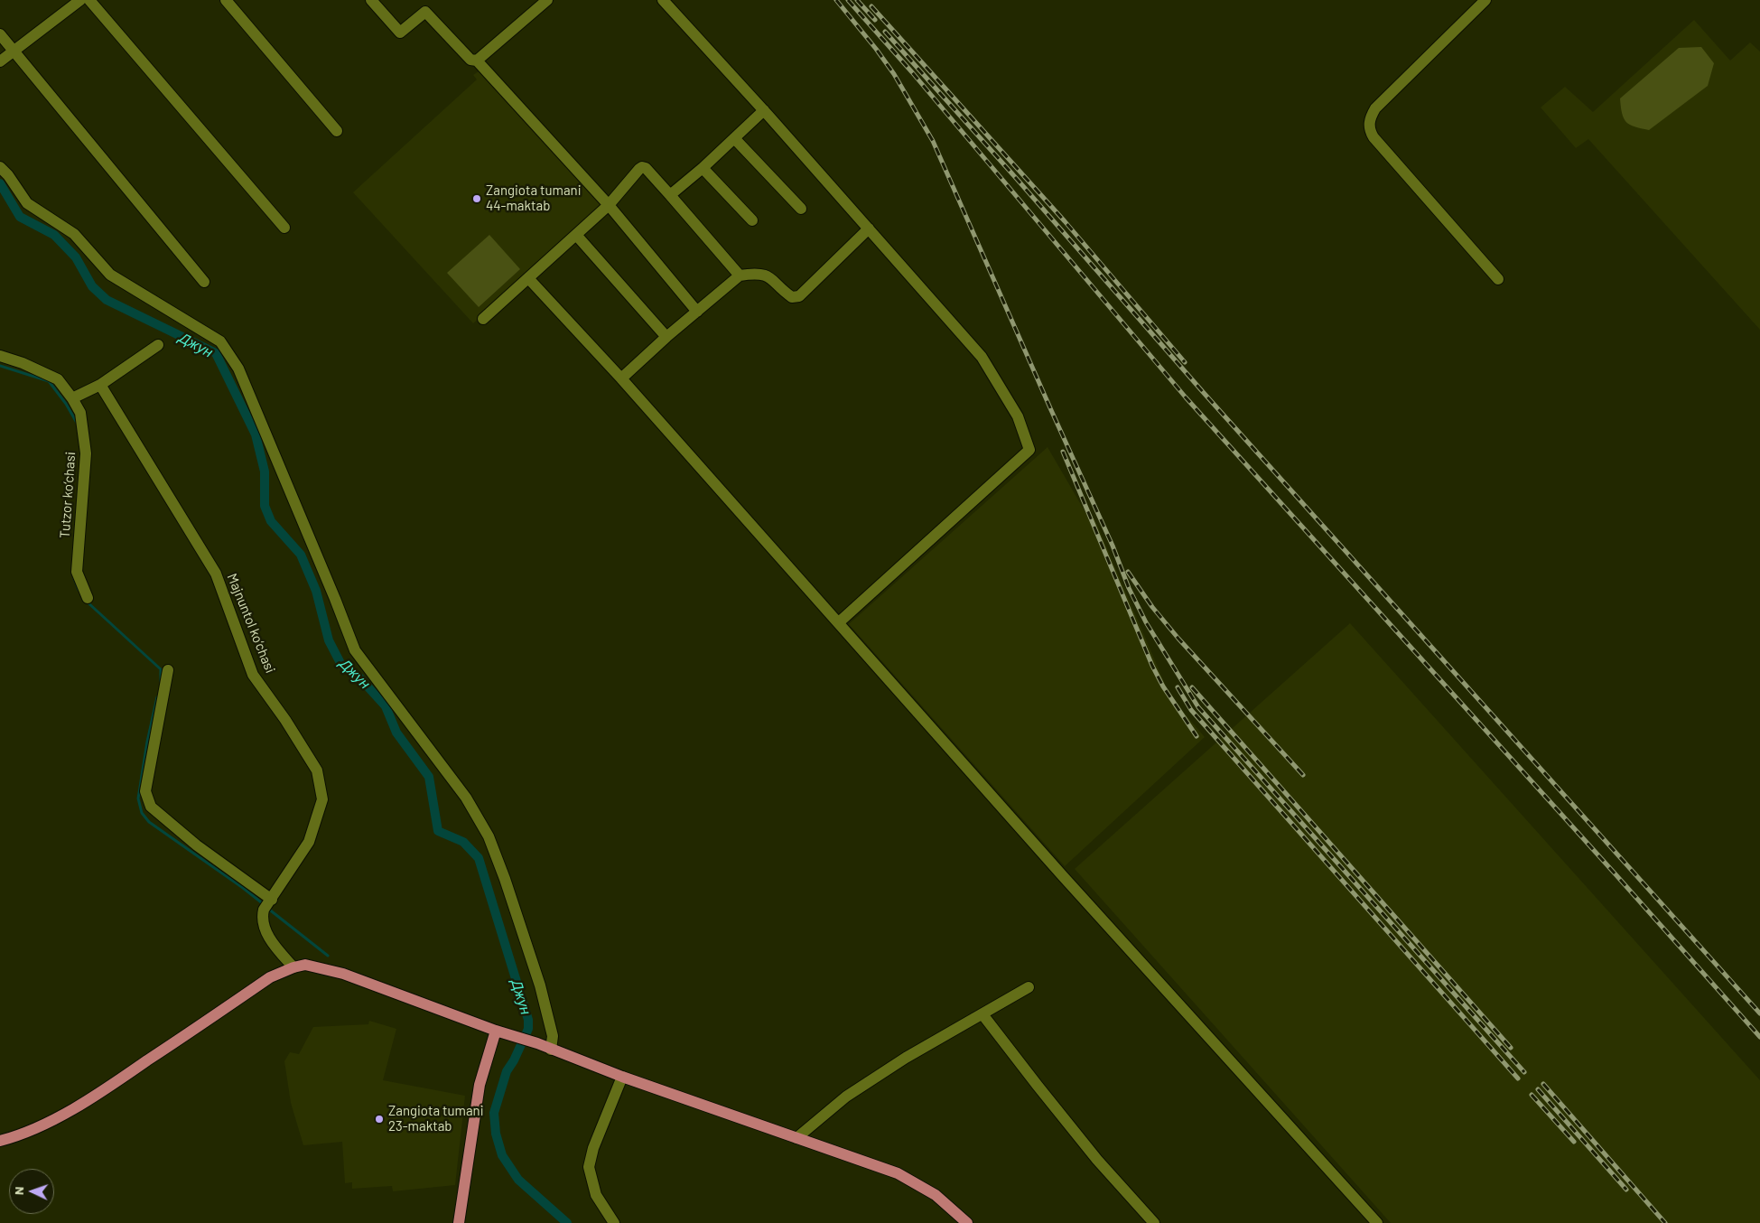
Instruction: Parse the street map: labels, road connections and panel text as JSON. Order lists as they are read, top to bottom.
{
  "streets": {
    "street": ["Tutzor ko‘chasi", "Majnuntol ko‘chasi"]
  },
  "water": ["Джун"],
  "places": ["Zangiota tumani 44-maktab", "Zangiota tumani 23-maktab"],
  "north": "left"
}
